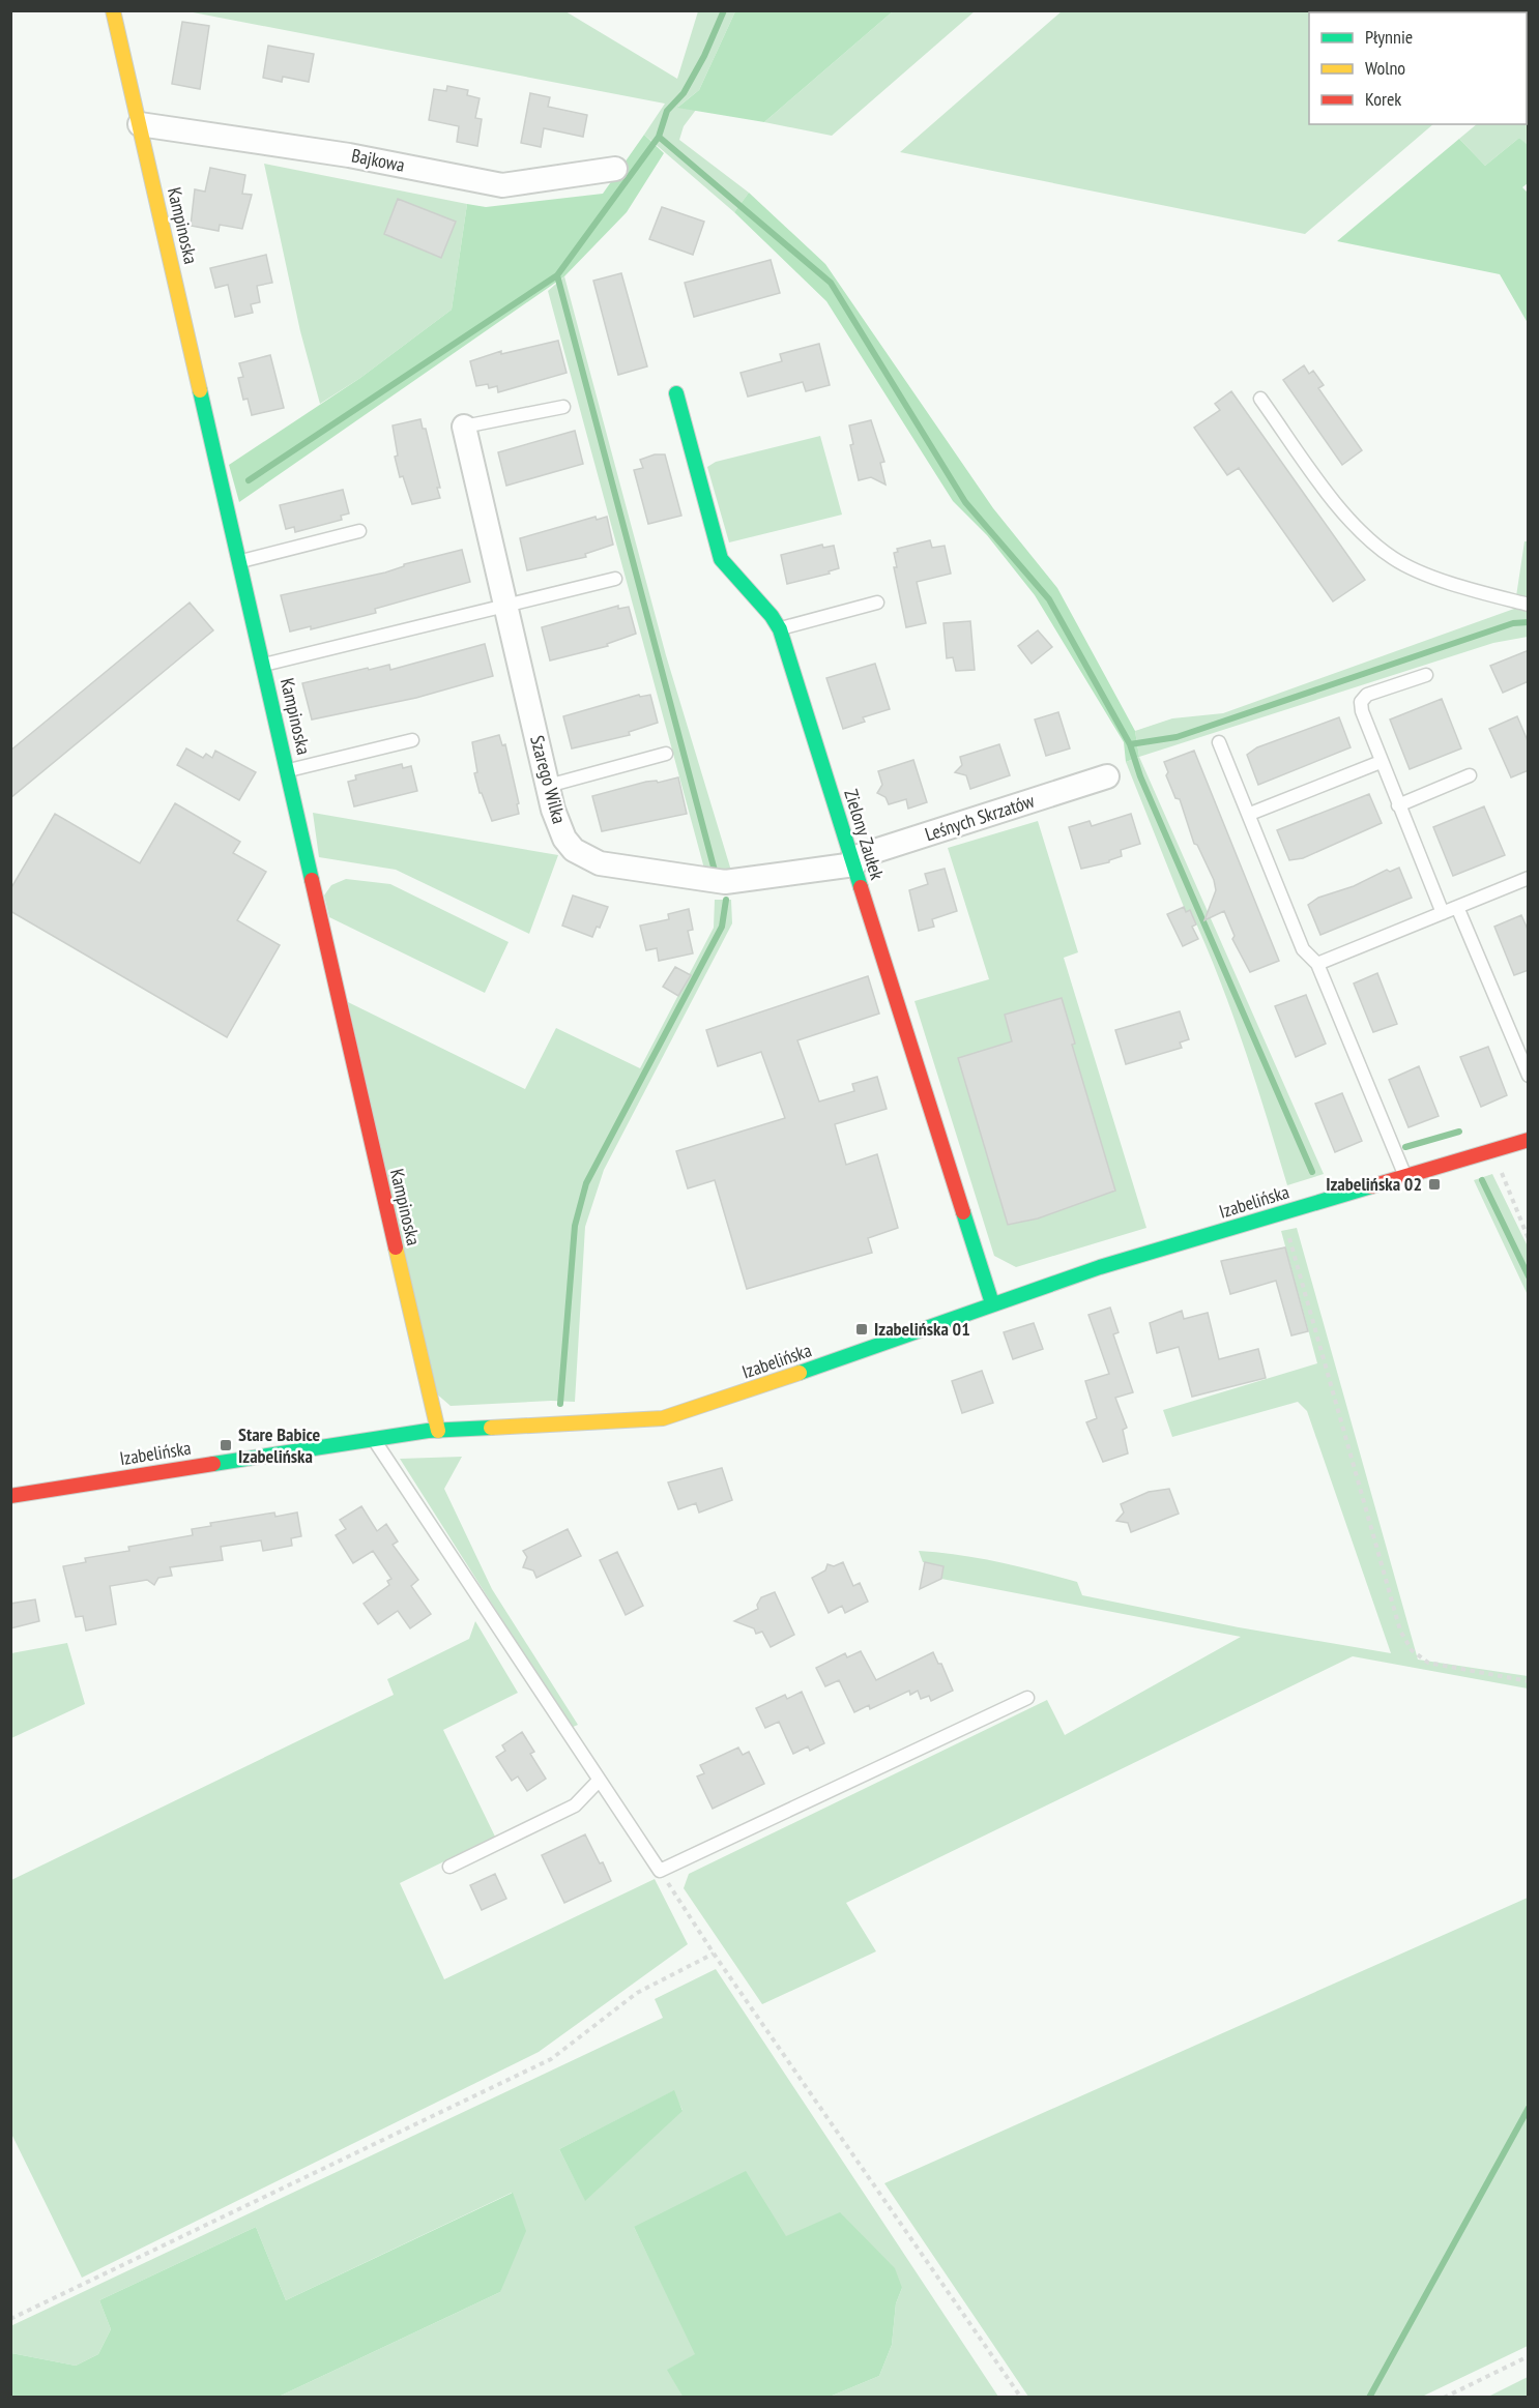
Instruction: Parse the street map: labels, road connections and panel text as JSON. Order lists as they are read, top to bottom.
{
  "streets": {
    "street": [
      "Bajkowa",
      "Kampinoska",
      "Szarego Wilka",
      "Leśnych Skrzatów",
      "Zielony Zaułek",
      "Izabelińska"
    ]
  },
  "crossings": [
    ["Bajkowa", "Kampinoska"],
    ["Kampinoska", "Izabelińska"],
    ["Szarego Wilka", "Leśnych Skrzatów"],
    ["Szarego Wilka", "Zielony Zaułek"],
    ["Leśnych Skrzatów", "Zielony Zaułek"],
    ["Zielony Zaułek", "Izabelińska"]
  ],
  "places": {
    "transit": ["Izabelińska 02", "Izabelińska 01", "Stare Babice Izabelińska"]
  },
  "legend": ["Płynnie", "Wolno", "Korek"]
}
